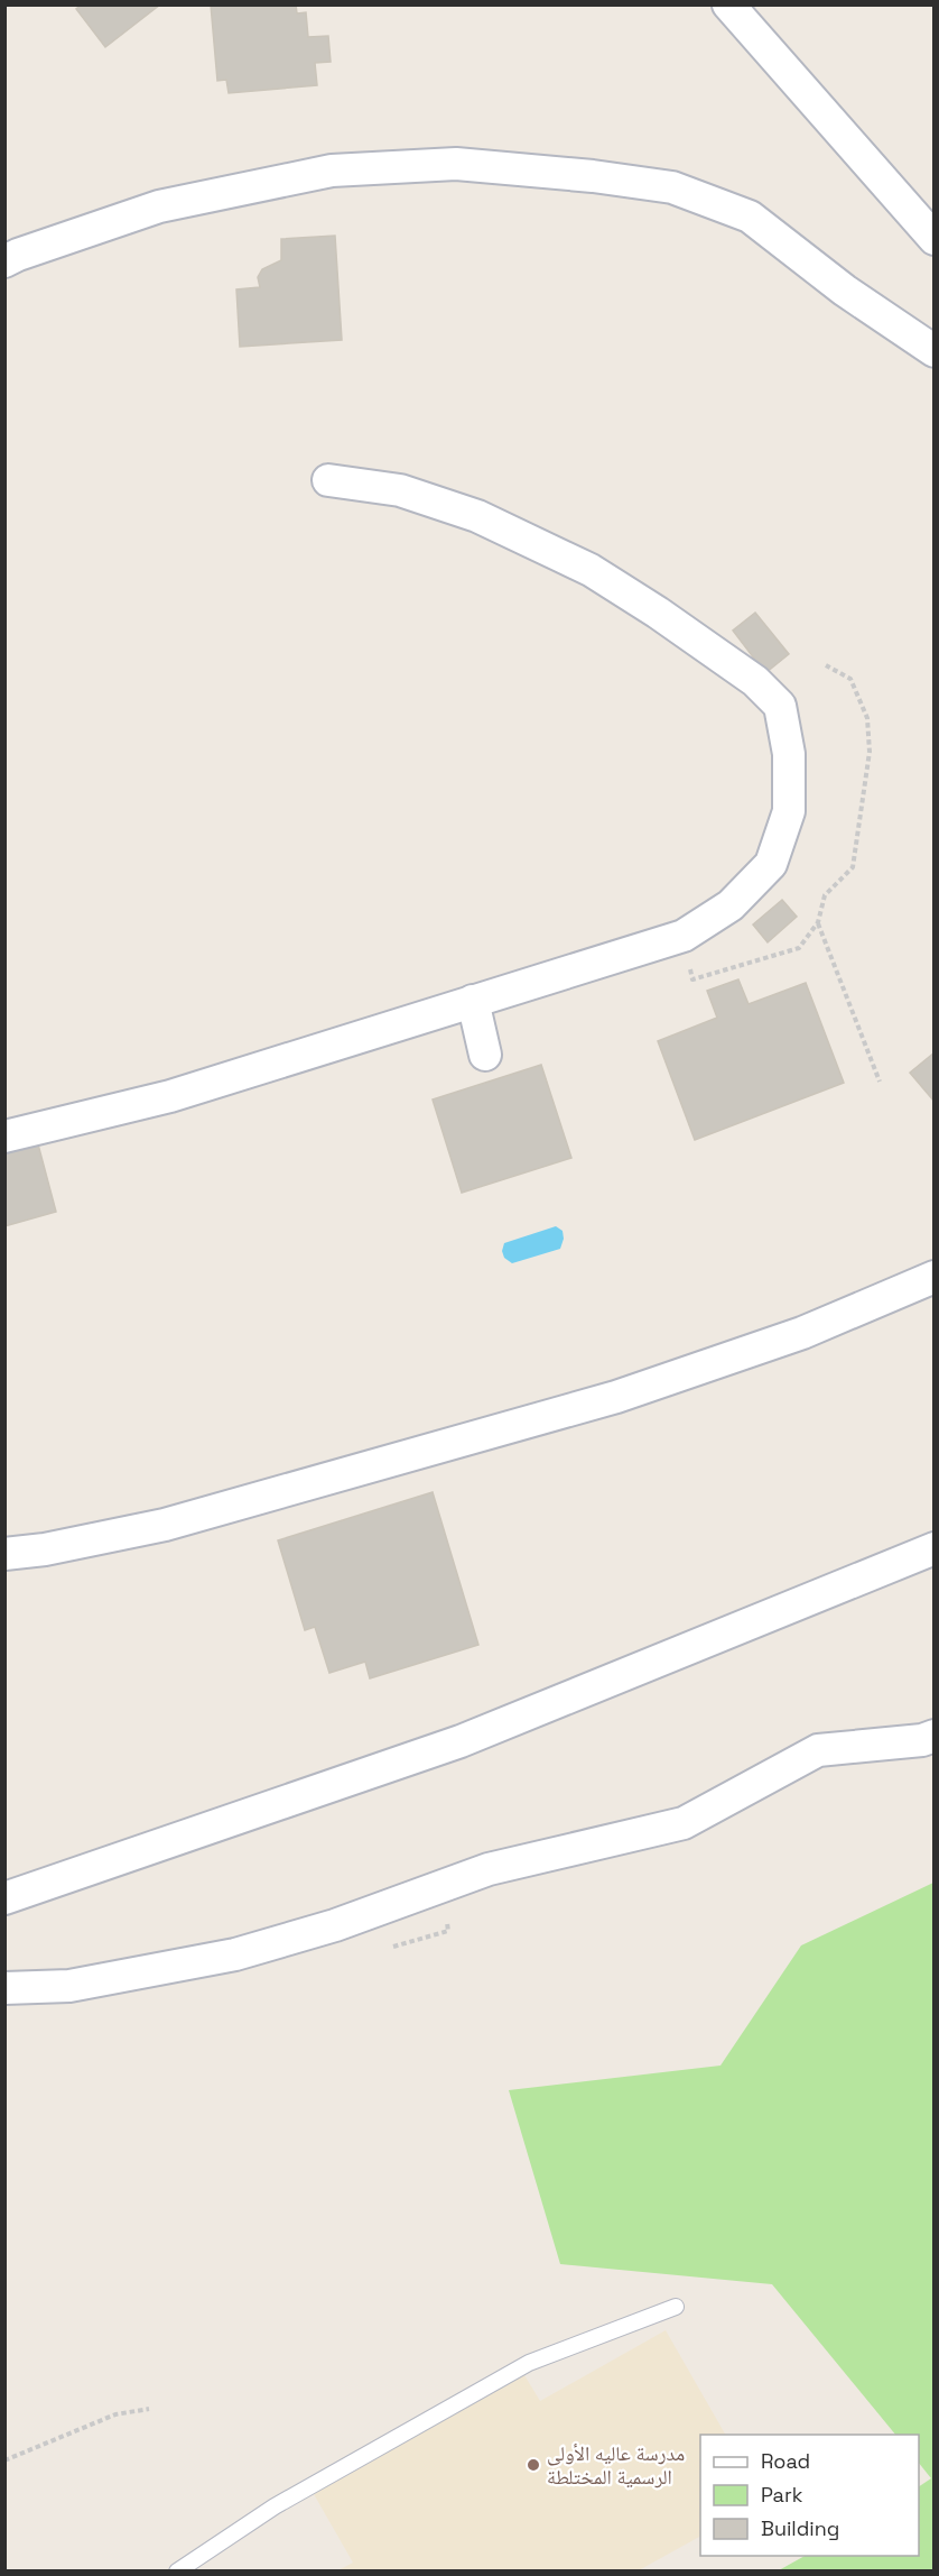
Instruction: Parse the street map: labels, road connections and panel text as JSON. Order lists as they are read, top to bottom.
{
  "places": ["مدرسة عاليه الأولى الرسمية المختلطة"],
  "legend": ["Road", "Park", "Building"]
}
